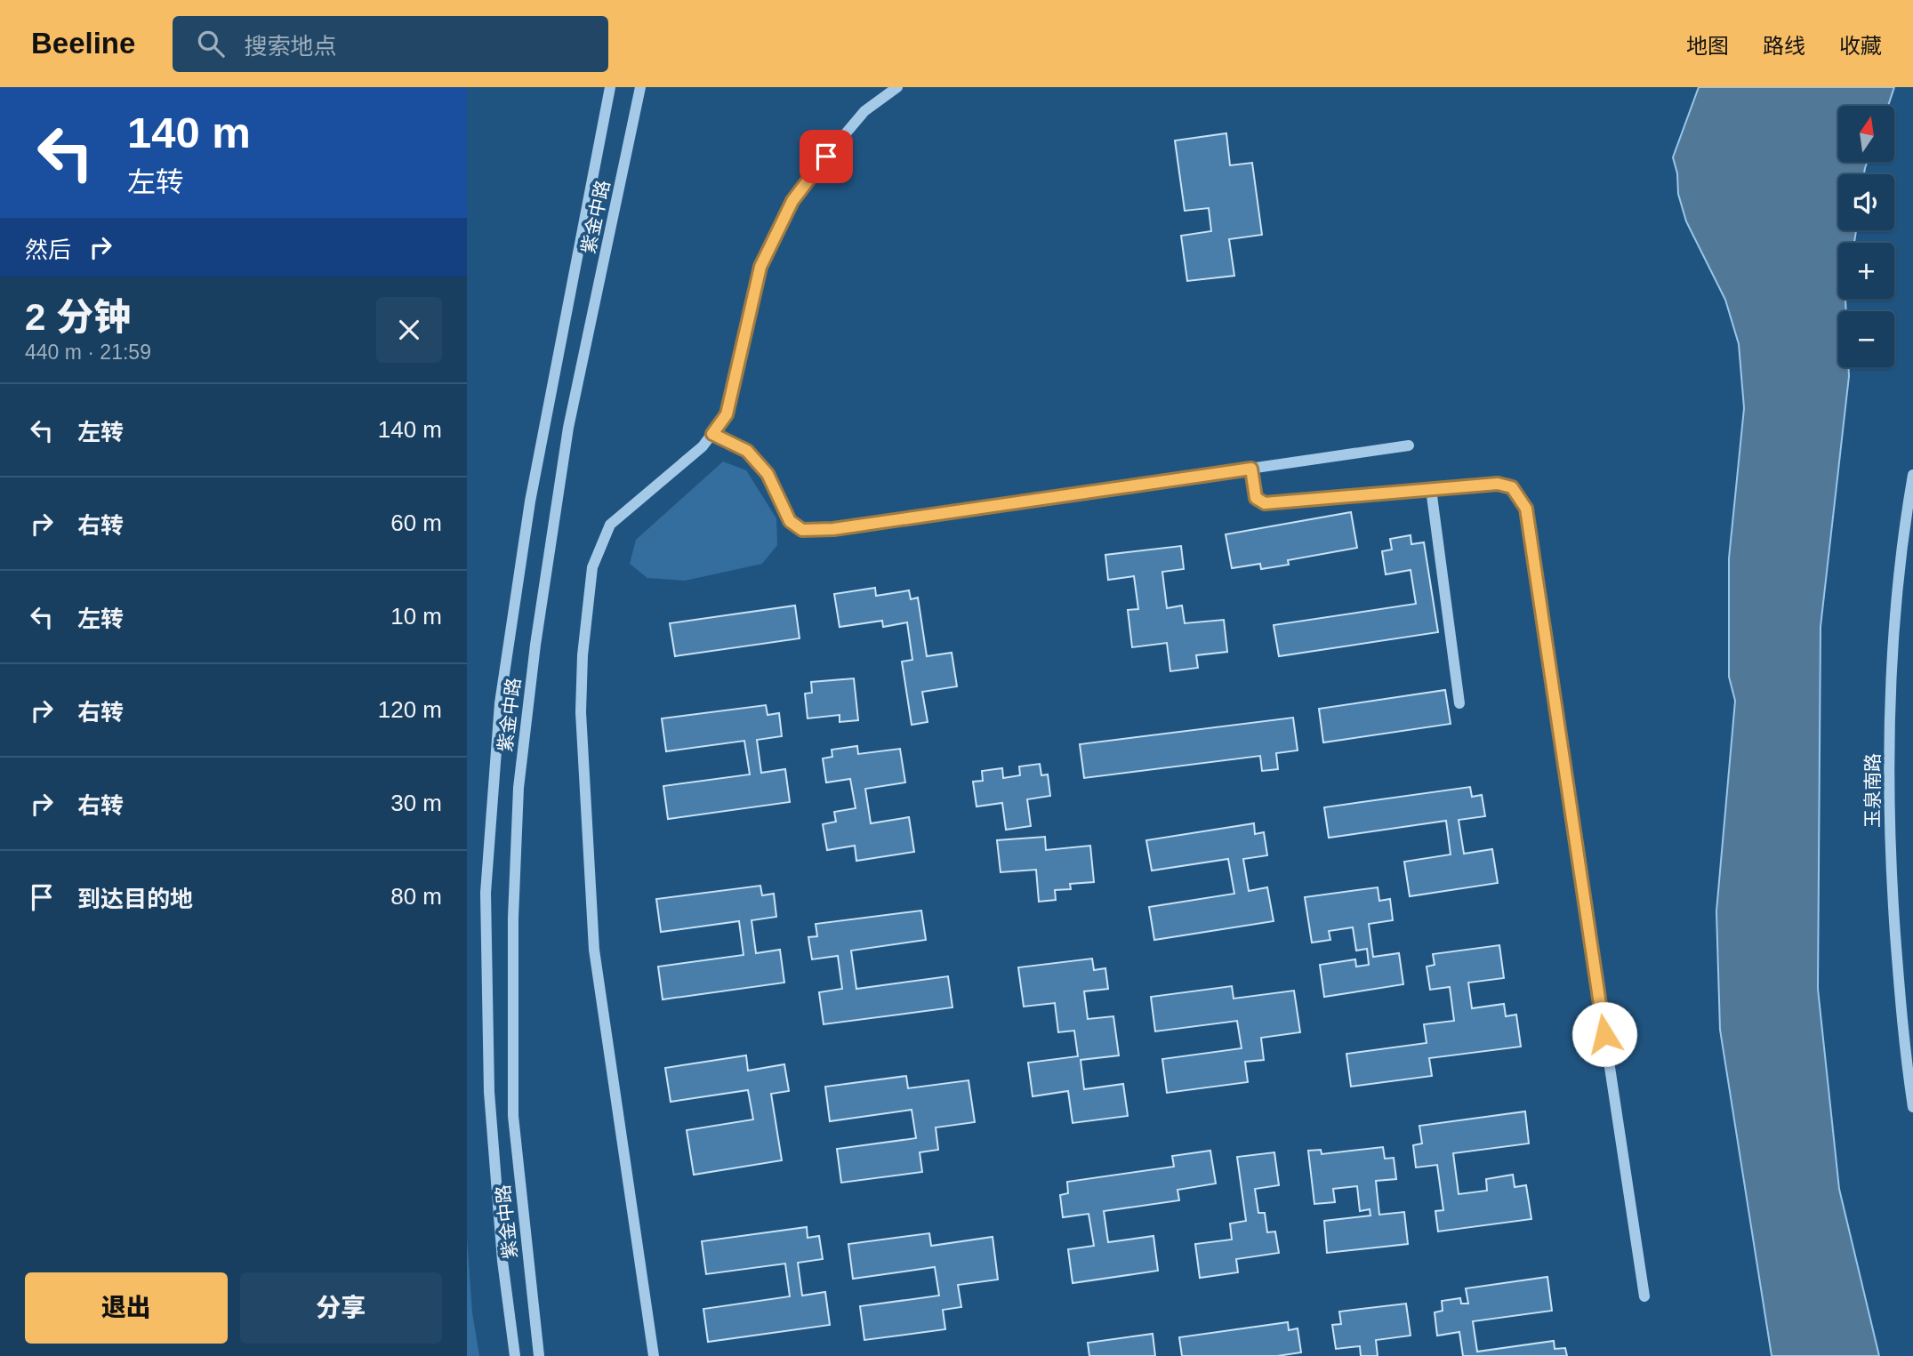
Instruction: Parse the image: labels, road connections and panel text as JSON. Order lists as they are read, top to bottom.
{
  "streets": {
    "street": ["紫金中路", "玉泉南路"]
  },
  "north": "top",
  "page": {
    "header": "Beeline",
    "search": "搜索地点",
    "nav": ["地图", "路线", "收藏"],
    "turn": ["140 m", "左转"],
    "map_buttons": ["+", "−"],
    "then": "然后",
    "heading": ["2 分钟", "440 m · 21:59"],
    "list": [
      {
        "name": "左转",
        "value": "140 m"
      },
      {
        "name": "右转",
        "value": "60 m"
      },
      {
        "name": "左转",
        "value": "10 m"
      },
      {
        "name": "右转",
        "value": "120 m"
      },
      {
        "name": "右转",
        "value": "30 m"
      },
      {
        "name": "到达目的地",
        "value": "80 m"
      }
    ],
    "buttons": ["退出", "分享"]
  }
}
